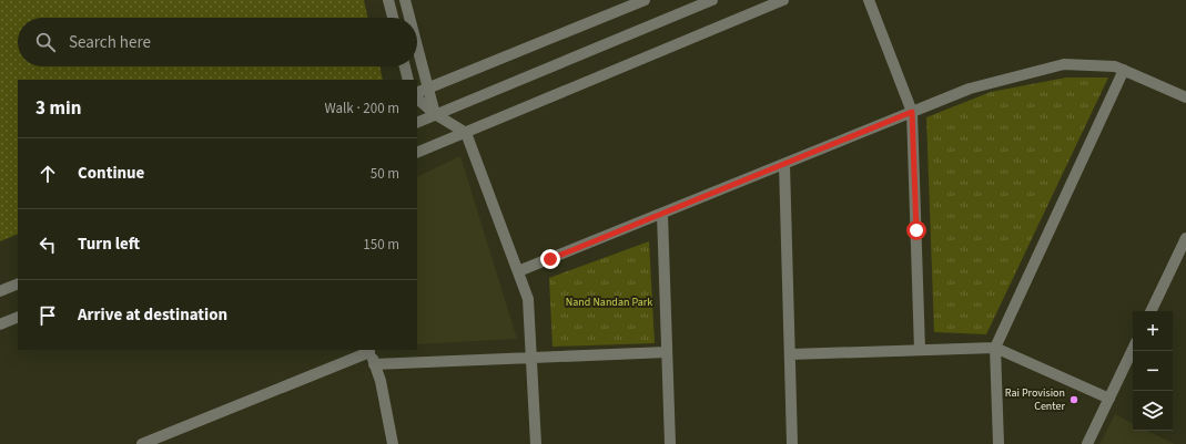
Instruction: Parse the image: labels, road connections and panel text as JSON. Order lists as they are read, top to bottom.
{
  "parks": ["Nand Nandan Park"],
  "places": ["Rai Provision Center"],
  "page": {
    "search": "Search here",
    "heading": ["3 min", "Walk · 200 m"],
    "list": [
      ["Continue", "50 m"],
      ["Turn left", "150 m"],
      "Arrive at destination"
    ],
    "map_buttons": ["+", "−"]
  }
}
